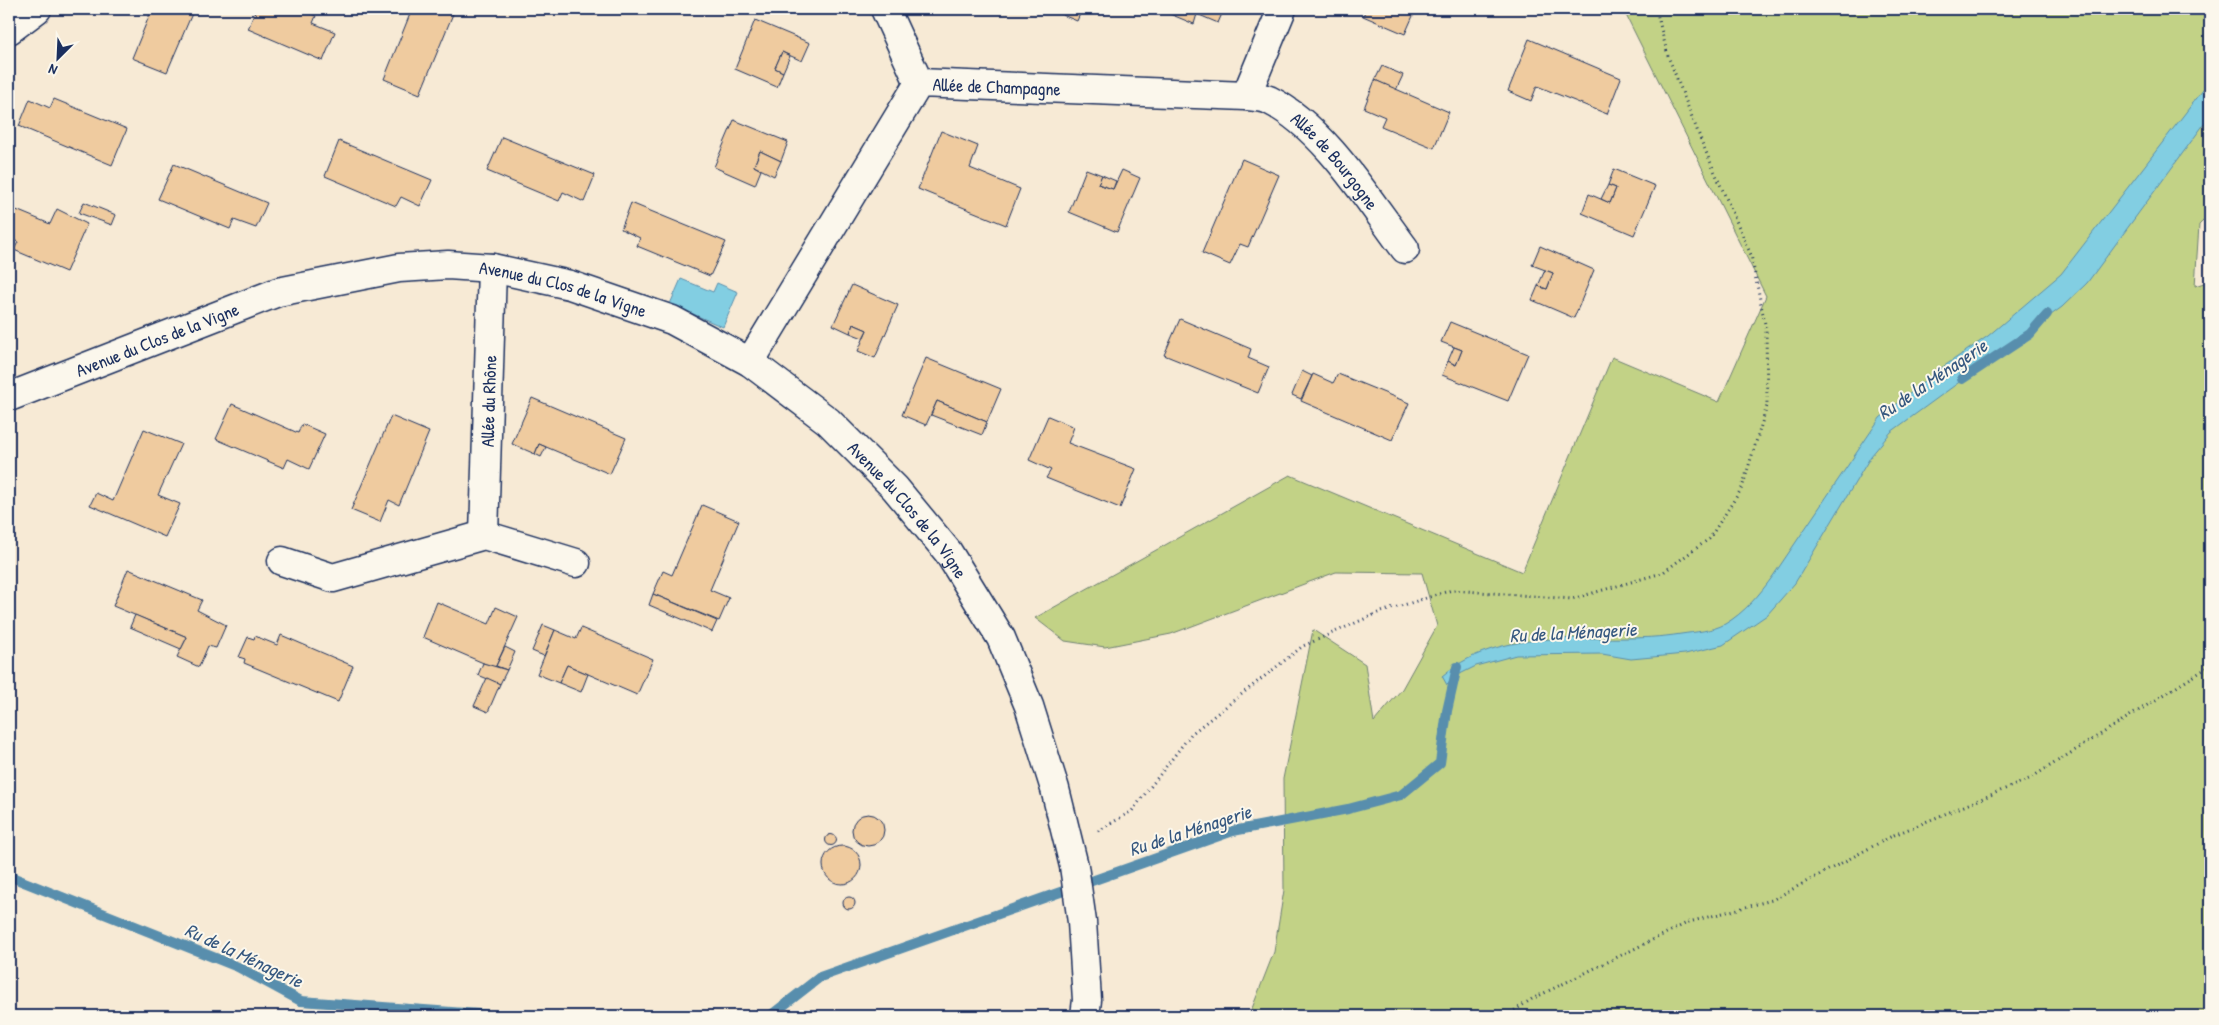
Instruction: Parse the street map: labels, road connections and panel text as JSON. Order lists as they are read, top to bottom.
{
  "streets": {
    "street": [
      "Allée de Champagne",
      "Allée de Bourgogne",
      "Avenue du Clos de la Vigne",
      "Allée du Rhône"
    ]
  },
  "crossings": [
    ["Allée de Champagne", "Allée de Bourgogne"],
    ["Allée de Champagne", "Avenue du Clos de la Vigne"],
    ["Avenue du Clos de la Vigne", "Allée du Rhône"]
  ],
  "water": ["Ru de la Ménagerie"],
  "north": "bottom left"
}
